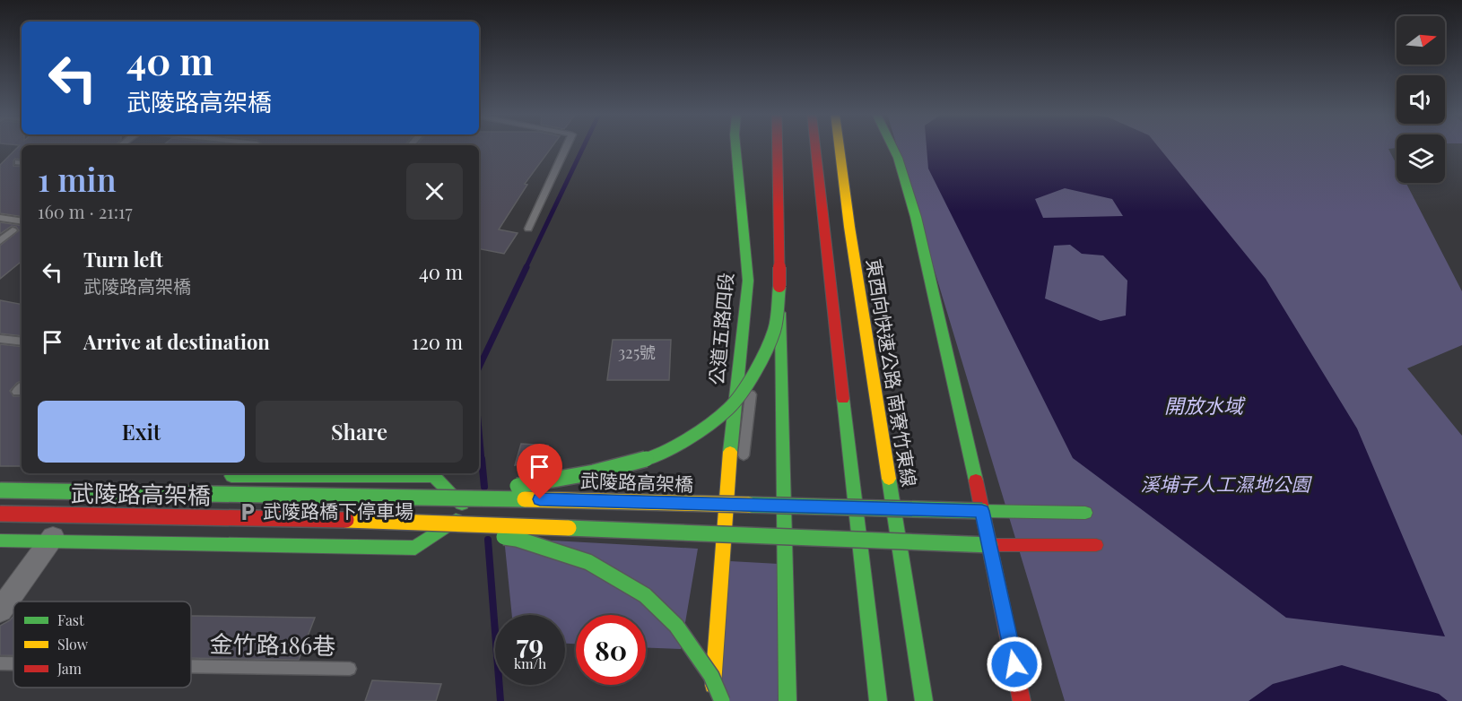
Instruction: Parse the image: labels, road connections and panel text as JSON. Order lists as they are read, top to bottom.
{
  "streets": {
    "main road": ["公道五路四段", "東西向快速公路 南寮竹東線", "武陵路高架橋"],
    "lane": ["金竹路186巷"]
  },
  "water": ["開放水域"],
  "parks": ["溪埔子人工濕地公園"],
  "places": {
    "parking": ["武陵路橋下停車場"]
  },
  "house_numbers": ["325號"],
  "legend": ["Fast", "Slow", "Jam"],
  "north": "right",
  "page": {
    "turn": ["40 m", "武陵路高架橋"],
    "heading": ["1 min", "160 m · 21:17"],
    "list": [
      {
        "name": "Turn left",
        "note": "武陵路高架橋",
        "value": "40 m"
      },
      {
        "name": "Arrive at destination",
        "value": "120 m"
      }
    ],
    "buttons": ["Exit", "Share"],
    "speed": "79 km/h",
    "limit": "80"
  }
}
